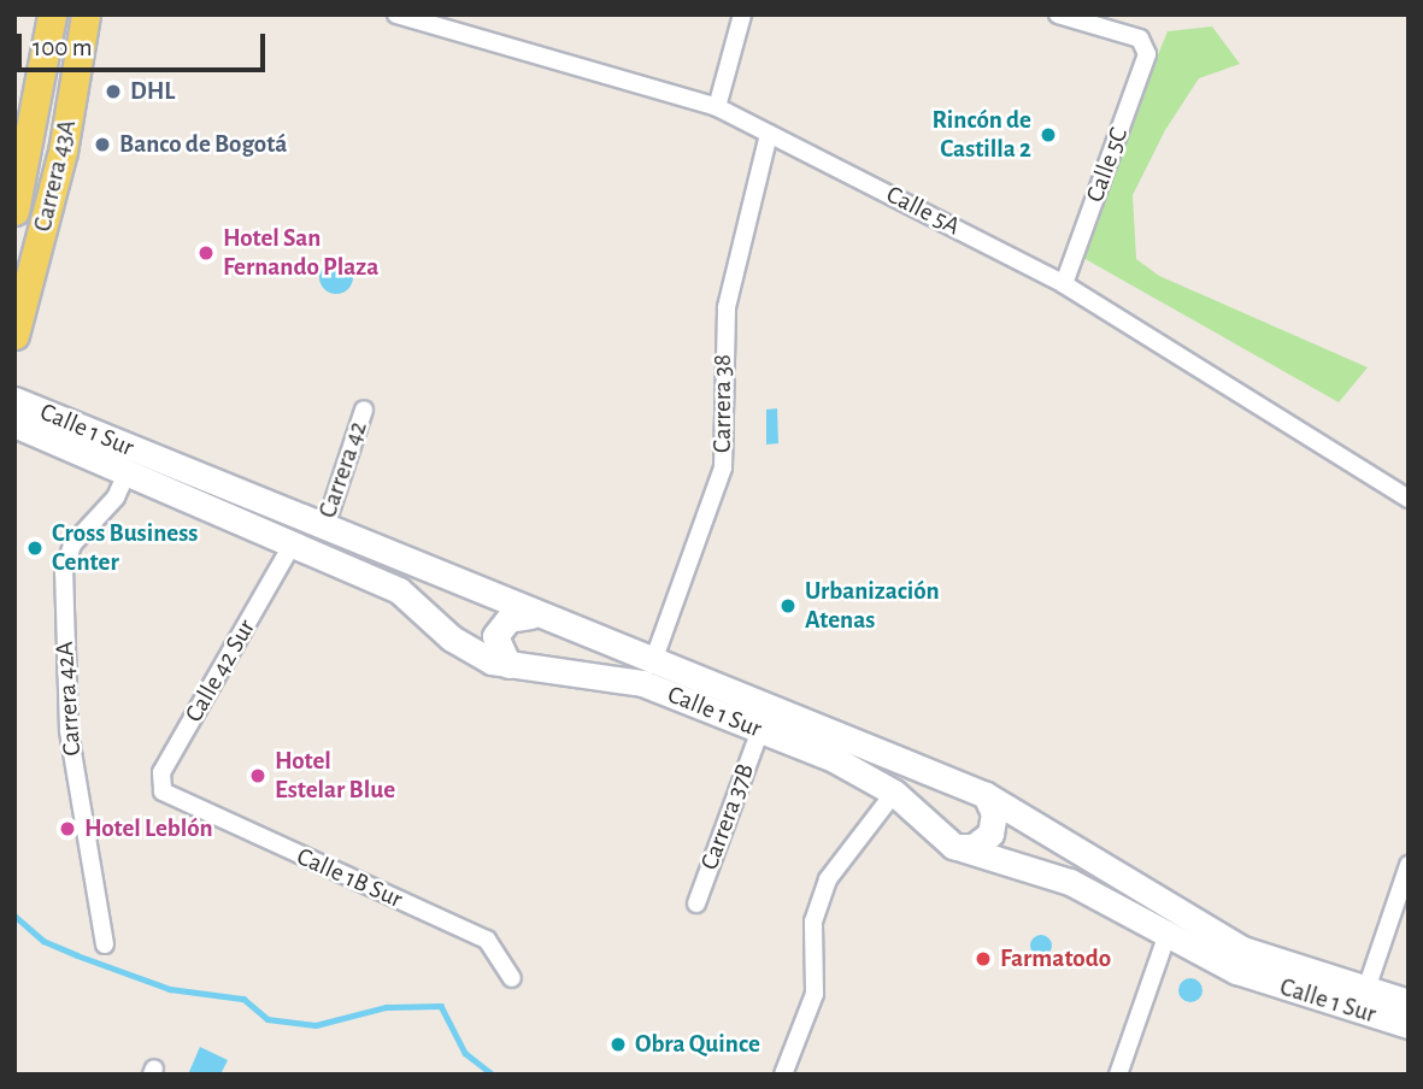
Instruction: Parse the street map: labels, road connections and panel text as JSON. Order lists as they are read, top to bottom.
{
  "streets": {
    "main road": ["Carrera 43A"],
    "street": [
      "Calle 5C",
      "Calle 5A",
      "Carrera 38",
      "Calle 1 Sur",
      "Carrera 42",
      "Calle 42 Sur",
      "Carrera 42A",
      "Carrera 37B",
      "Calle 1B Sur"
    ]
  },
  "crossings": [
    ["Calle 5C", "Calle 5A"],
    ["Calle 5A", "Carrera 38"],
    ["Carrera 38", "Calle 1 Sur"],
    ["Calle 1 Sur", "Carrera 42"],
    ["Calle 1 Sur", "Calle 42 Sur"],
    ["Calle 1 Sur", "Carrera 42A"],
    ["Calle 1 Sur", "Carrera 37B"],
    ["Calle 42 Sur", "Calle 1B Sur"]
  ],
  "places": [
    "DHL",
    "Rincón de Castilla 2",
    "Banco de Bogotá",
    "Hotel San Fernando Plaza",
    "Cross Business Center",
    "Urbanización Atenas",
    "Hotel Estelar Blue",
    "Hotel Leblón",
    "Farmatodo",
    "Obra Quince"
  ],
  "scale_bar": "100 m"
}
